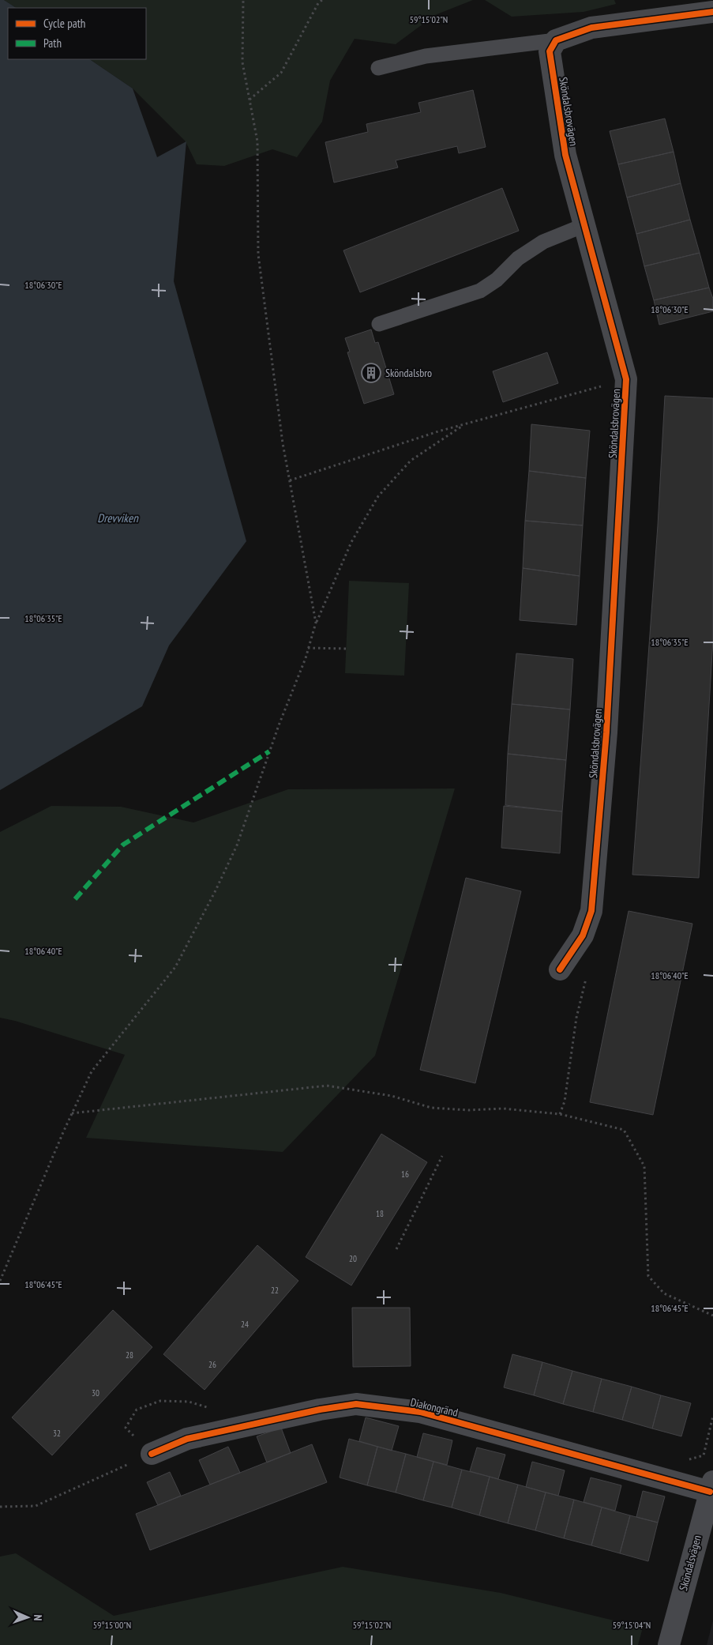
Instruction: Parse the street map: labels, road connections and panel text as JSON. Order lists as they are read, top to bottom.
{
  "streets": {
    "street": ["Sköndalsbrovägen", "Diakongränd", "Sköndalsvägen"]
  },
  "crossings": [
    ["Diakongränd", "Sköndalsvägen"]
  ],
  "water": ["Drevviken"],
  "places": {
    "building": ["Sköndalsbro"]
  },
  "house_numbers": [
    "16",
    "18",
    "20",
    "22",
    "24",
    "28",
    "26",
    "30",
    "32"
  ],
  "legend": ["Cycle path", "Path"],
  "north": "right",
  "coordinates": [
    "59°15'02\"N",
    "18°06'30\"E",
    "18°06'35\"E",
    "18°06'40\"E",
    "18°06'45\"E",
    "59°15'00\"N",
    "59°15'04\"N"
  ]
}
